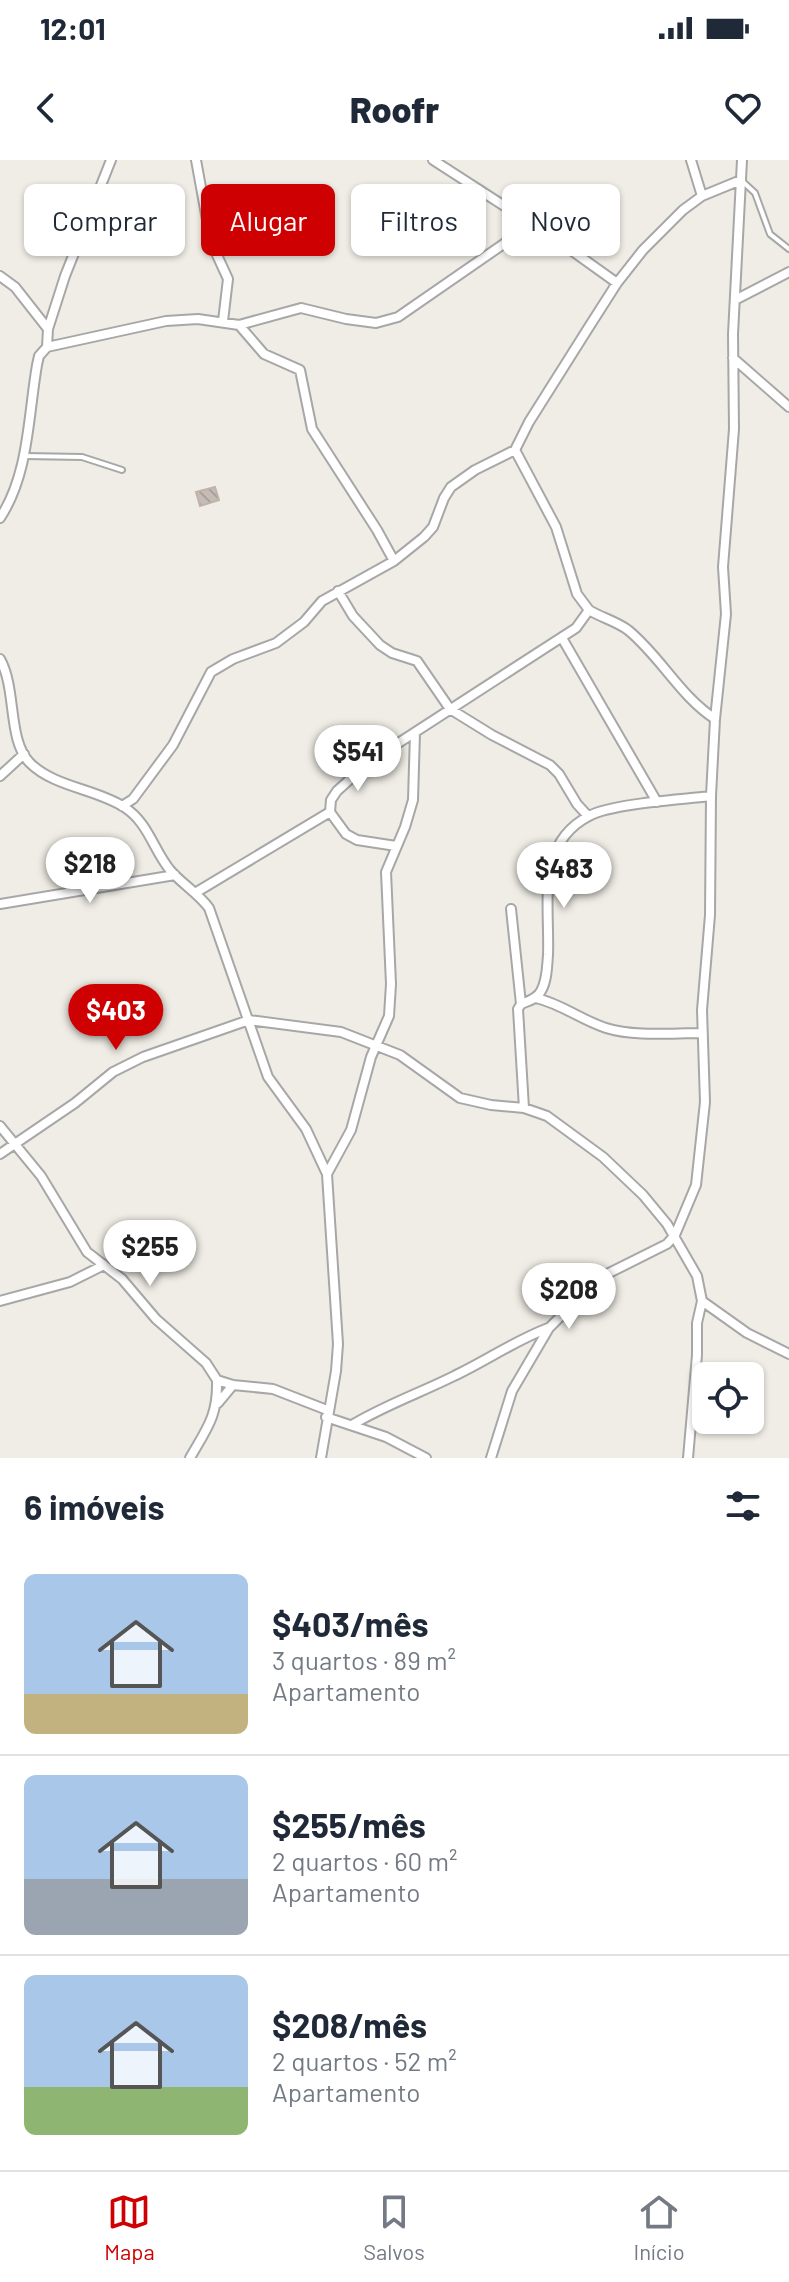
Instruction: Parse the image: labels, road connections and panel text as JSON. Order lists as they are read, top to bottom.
{
  "page": {
    "status": "12:01",
    "header": "Roofr",
    "chip": [
      "Comprar",
      "Alugar",
      "Filtros",
      "Novo"
    ],
    "price": [
      "$541",
      "$218",
      "$483",
      "$403",
      "$255",
      "$208"
    ],
    "heading": "6 imóveis",
    "list": [
      {
        "name": "$403/mês",
        "note": "3 quartos · 89 m² · Apartamento"
      },
      {
        "name": "$255/mês",
        "note": "2 quartos · 60 m² · Apartamento"
      },
      {
        "name": "$208/mês",
        "note": "2 quartos · 52 m² · Apartamento"
      }
    ],
    "tabs": ["Mapa", "Salvos", "Início"]
  }
}
